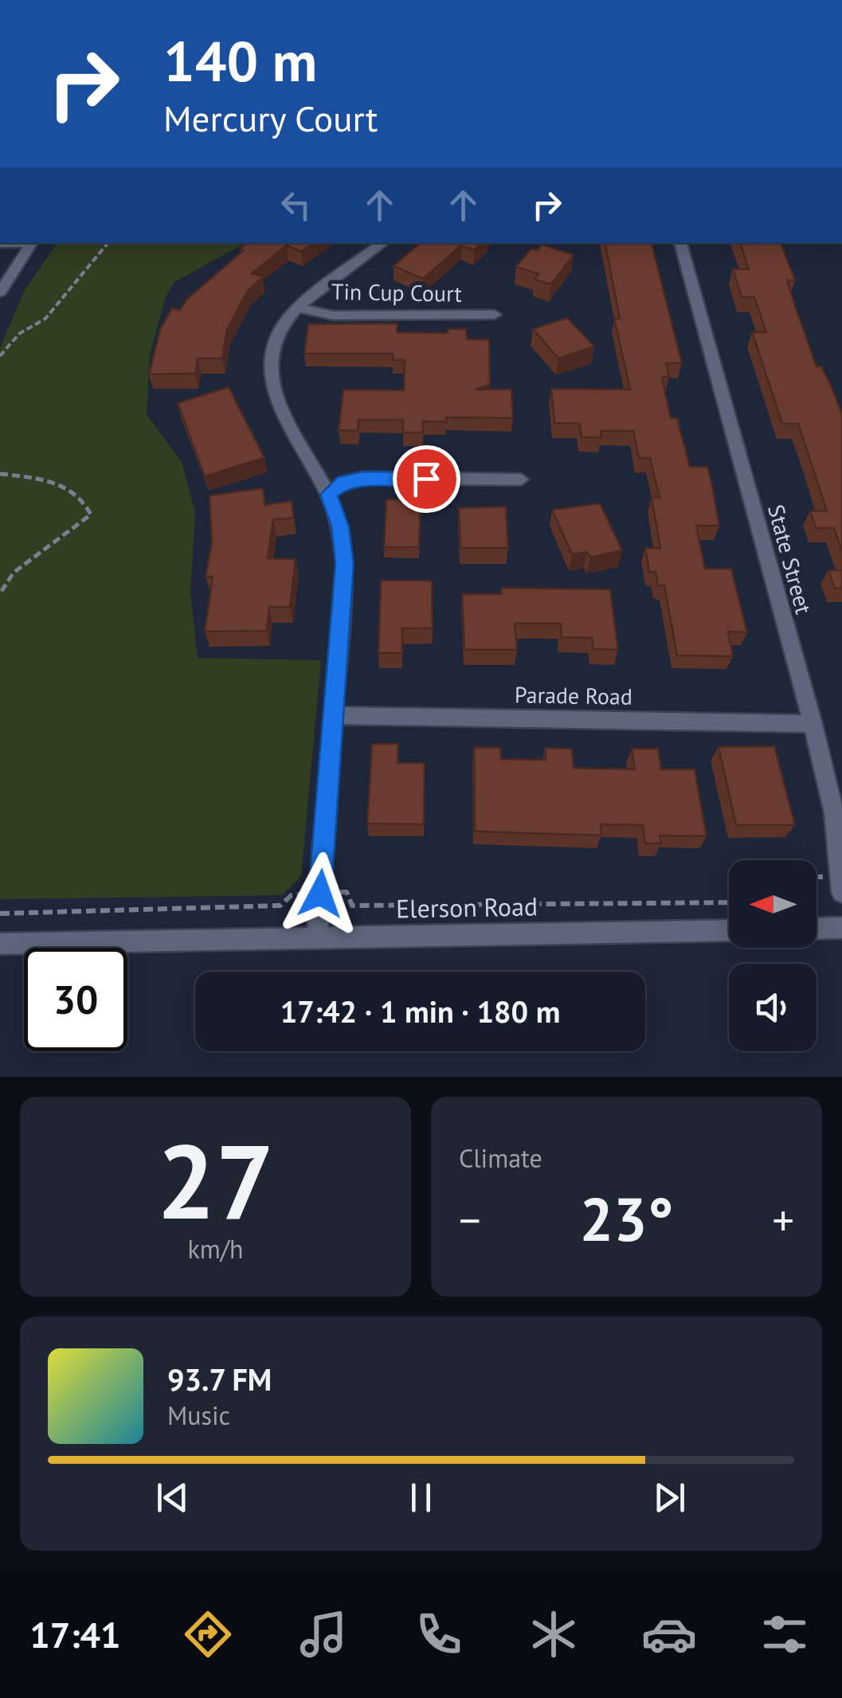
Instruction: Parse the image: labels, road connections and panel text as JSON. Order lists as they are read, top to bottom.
{
  "streets": {
    "street": [
      "Tin Cup Court",
      "State Street",
      "Parade Road",
      "Elerson Road"
    ]
  },
  "crossings": [
    ["State Street", "Parade Road"]
  ],
  "north": "left",
  "page": {
    "turn": ["140 m", "Mercury Court"],
    "limit": "30",
    "trip": "17:42 · 1 min · 180 m",
    "tile": [
      ["27", "km/h"],
      "Climate"
    ],
    "heat": ["−", "23°", "+"],
    "song": ["93.7 FM", "Music"],
    "tabs": "17:41"
  }
}
